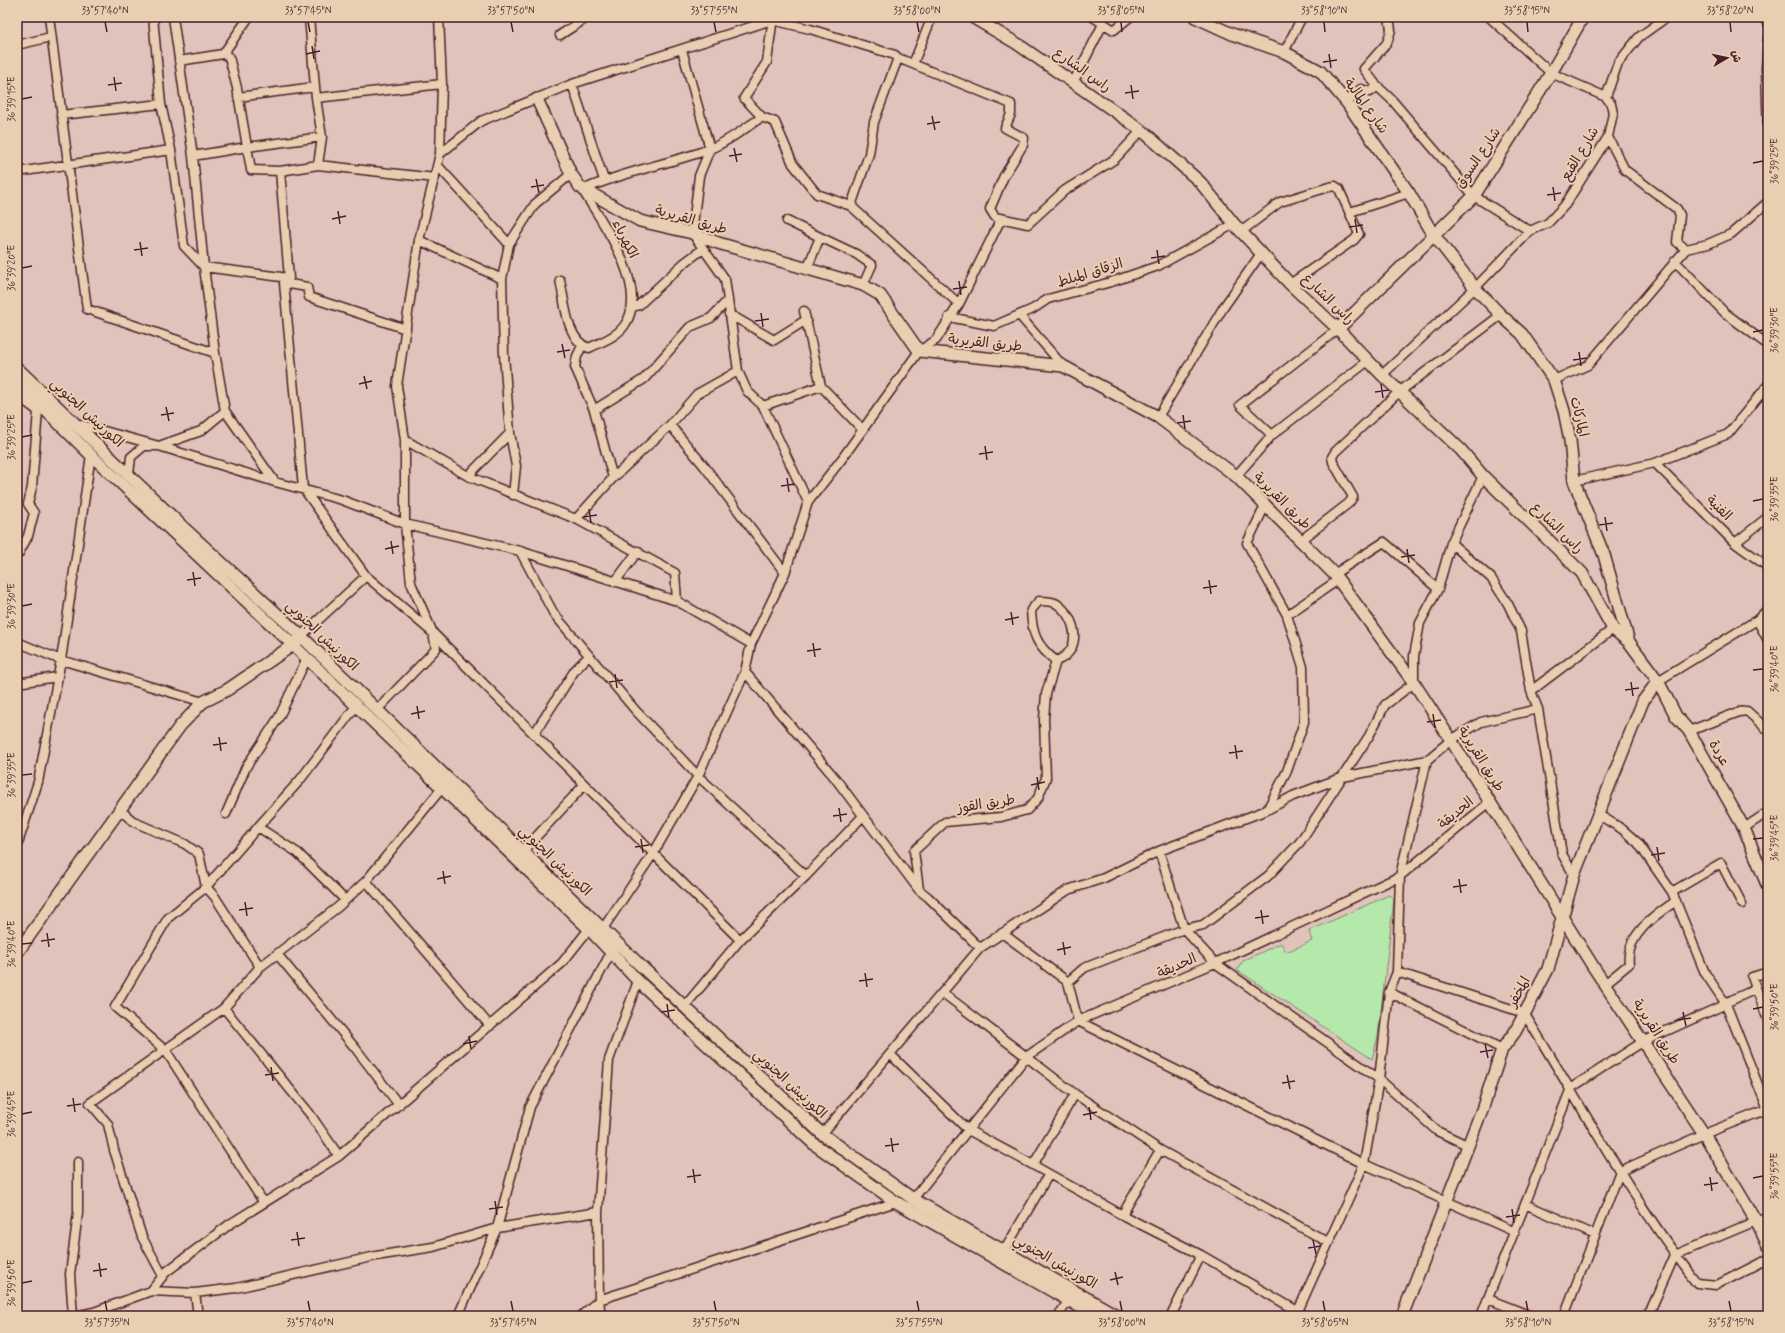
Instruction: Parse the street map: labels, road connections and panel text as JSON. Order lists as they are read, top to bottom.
{
  "streets": {
    "street": [
      "راس الشارع",
      "شارع المالية",
      "شارع القبع",
      "شارع السوق",
      "طريق القريرية",
      "الكهرباء",
      "الزقاق المبلط",
      "الكورنيش الجنوبي",
      "الماركات",
      "الفنية",
      "عردة",
      "طريق القوز",
      "الحديقة",
      "المخفر"
    ]
  },
  "crossings": [
    ["راس الشارع", "شارع القبع"],
    ["راس الشارع", "شارع السوق"],
    ["راس الشارع", "الزقاق المبلط"],
    ["راس الشارع", "الماركات"],
    ["راس الشارع", "عردة"],
    ["شارع المالية", "شارع السوق"],
    ["شارع المالية", "الماركات"],
    ["شارع القبع", "الماركات"],
    ["شارع السوق", "الماركات"],
    ["طريق القريرية", "الكهرباء"],
    ["طريق القريرية", "الحديقة"],
    ["طريق القريرية", "المخفر"],
    ["الكورنيش الجنوبي", "الحديقة"],
    ["الماركات", "عردة"],
    ["عردة", "المخفر"]
  ],
  "north": "right",
  "coordinates": [
    "33°57'40\"N",
    "33°57'45\"N",
    "33°57'50\"N",
    "33°57'55\"N",
    "33°58'00\"N",
    "33°58'05\"N",
    "33°58'10\"N",
    "33°58'15\"N",
    "33°58'20\"N",
    "36°39'15\"E",
    "36°39'25\"E",
    "36°39'20\"E",
    "36°39'30\"E",
    "36°39'35\"E",
    "36°39'40\"E",
    "36°39'45\"E",
    "36°39'50\"E",
    "36°39'55\"E",
    "33°57'35\"N"
  ]
}
